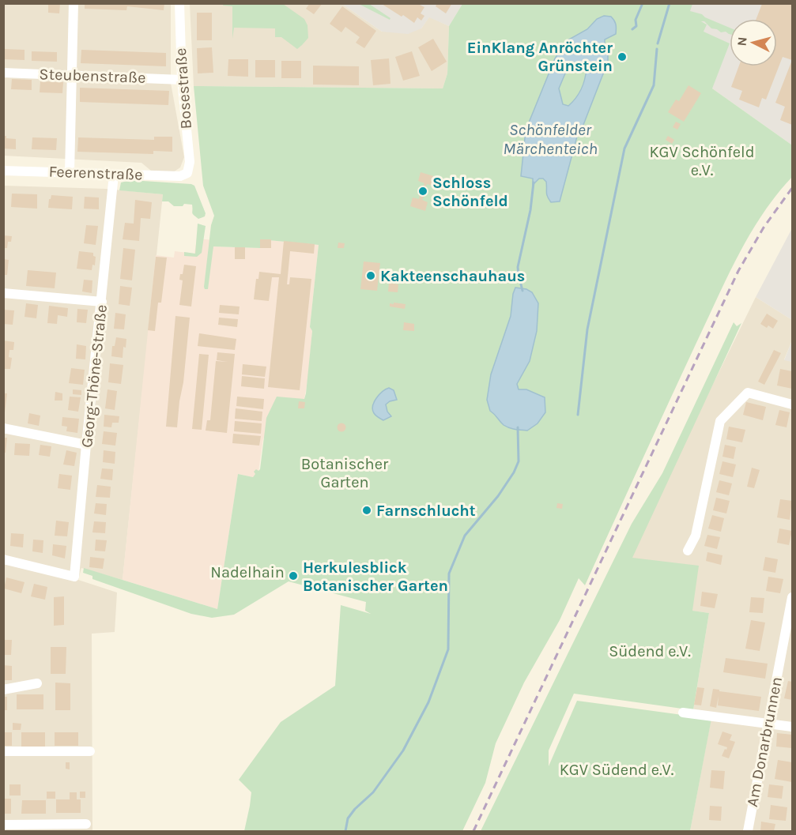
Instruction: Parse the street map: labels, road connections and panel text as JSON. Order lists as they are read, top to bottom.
{
  "streets": {
    "street": [
      "Steubenstraße",
      "Bosestraße",
      "Feerenstraße",
      "Georg-Thöne-Straße",
      "Am Donarbrunnen"
    ]
  },
  "crossings": [
    ["Steubenstraße", "Bosestraße"],
    ["Bosestraße", "Feerenstraße"],
    ["Feerenstraße", "Georg-Thöne-Straße"]
  ],
  "water": ["Schönfelder Märchenteich"],
  "parks": [
    "KGV Schönfeld e.V.",
    "Botanischer Garten",
    "Nadelhain",
    "Südend e.V.",
    "KGV Südend e.V."
  ],
  "places": [
    "EinKlang Anröchter Grünstein",
    "Schloss Schönfeld",
    "Kakteenschauhaus",
    "Farnschlucht",
    "Herkulesblick Botanischer Garten"
  ],
  "north": "left"
}
